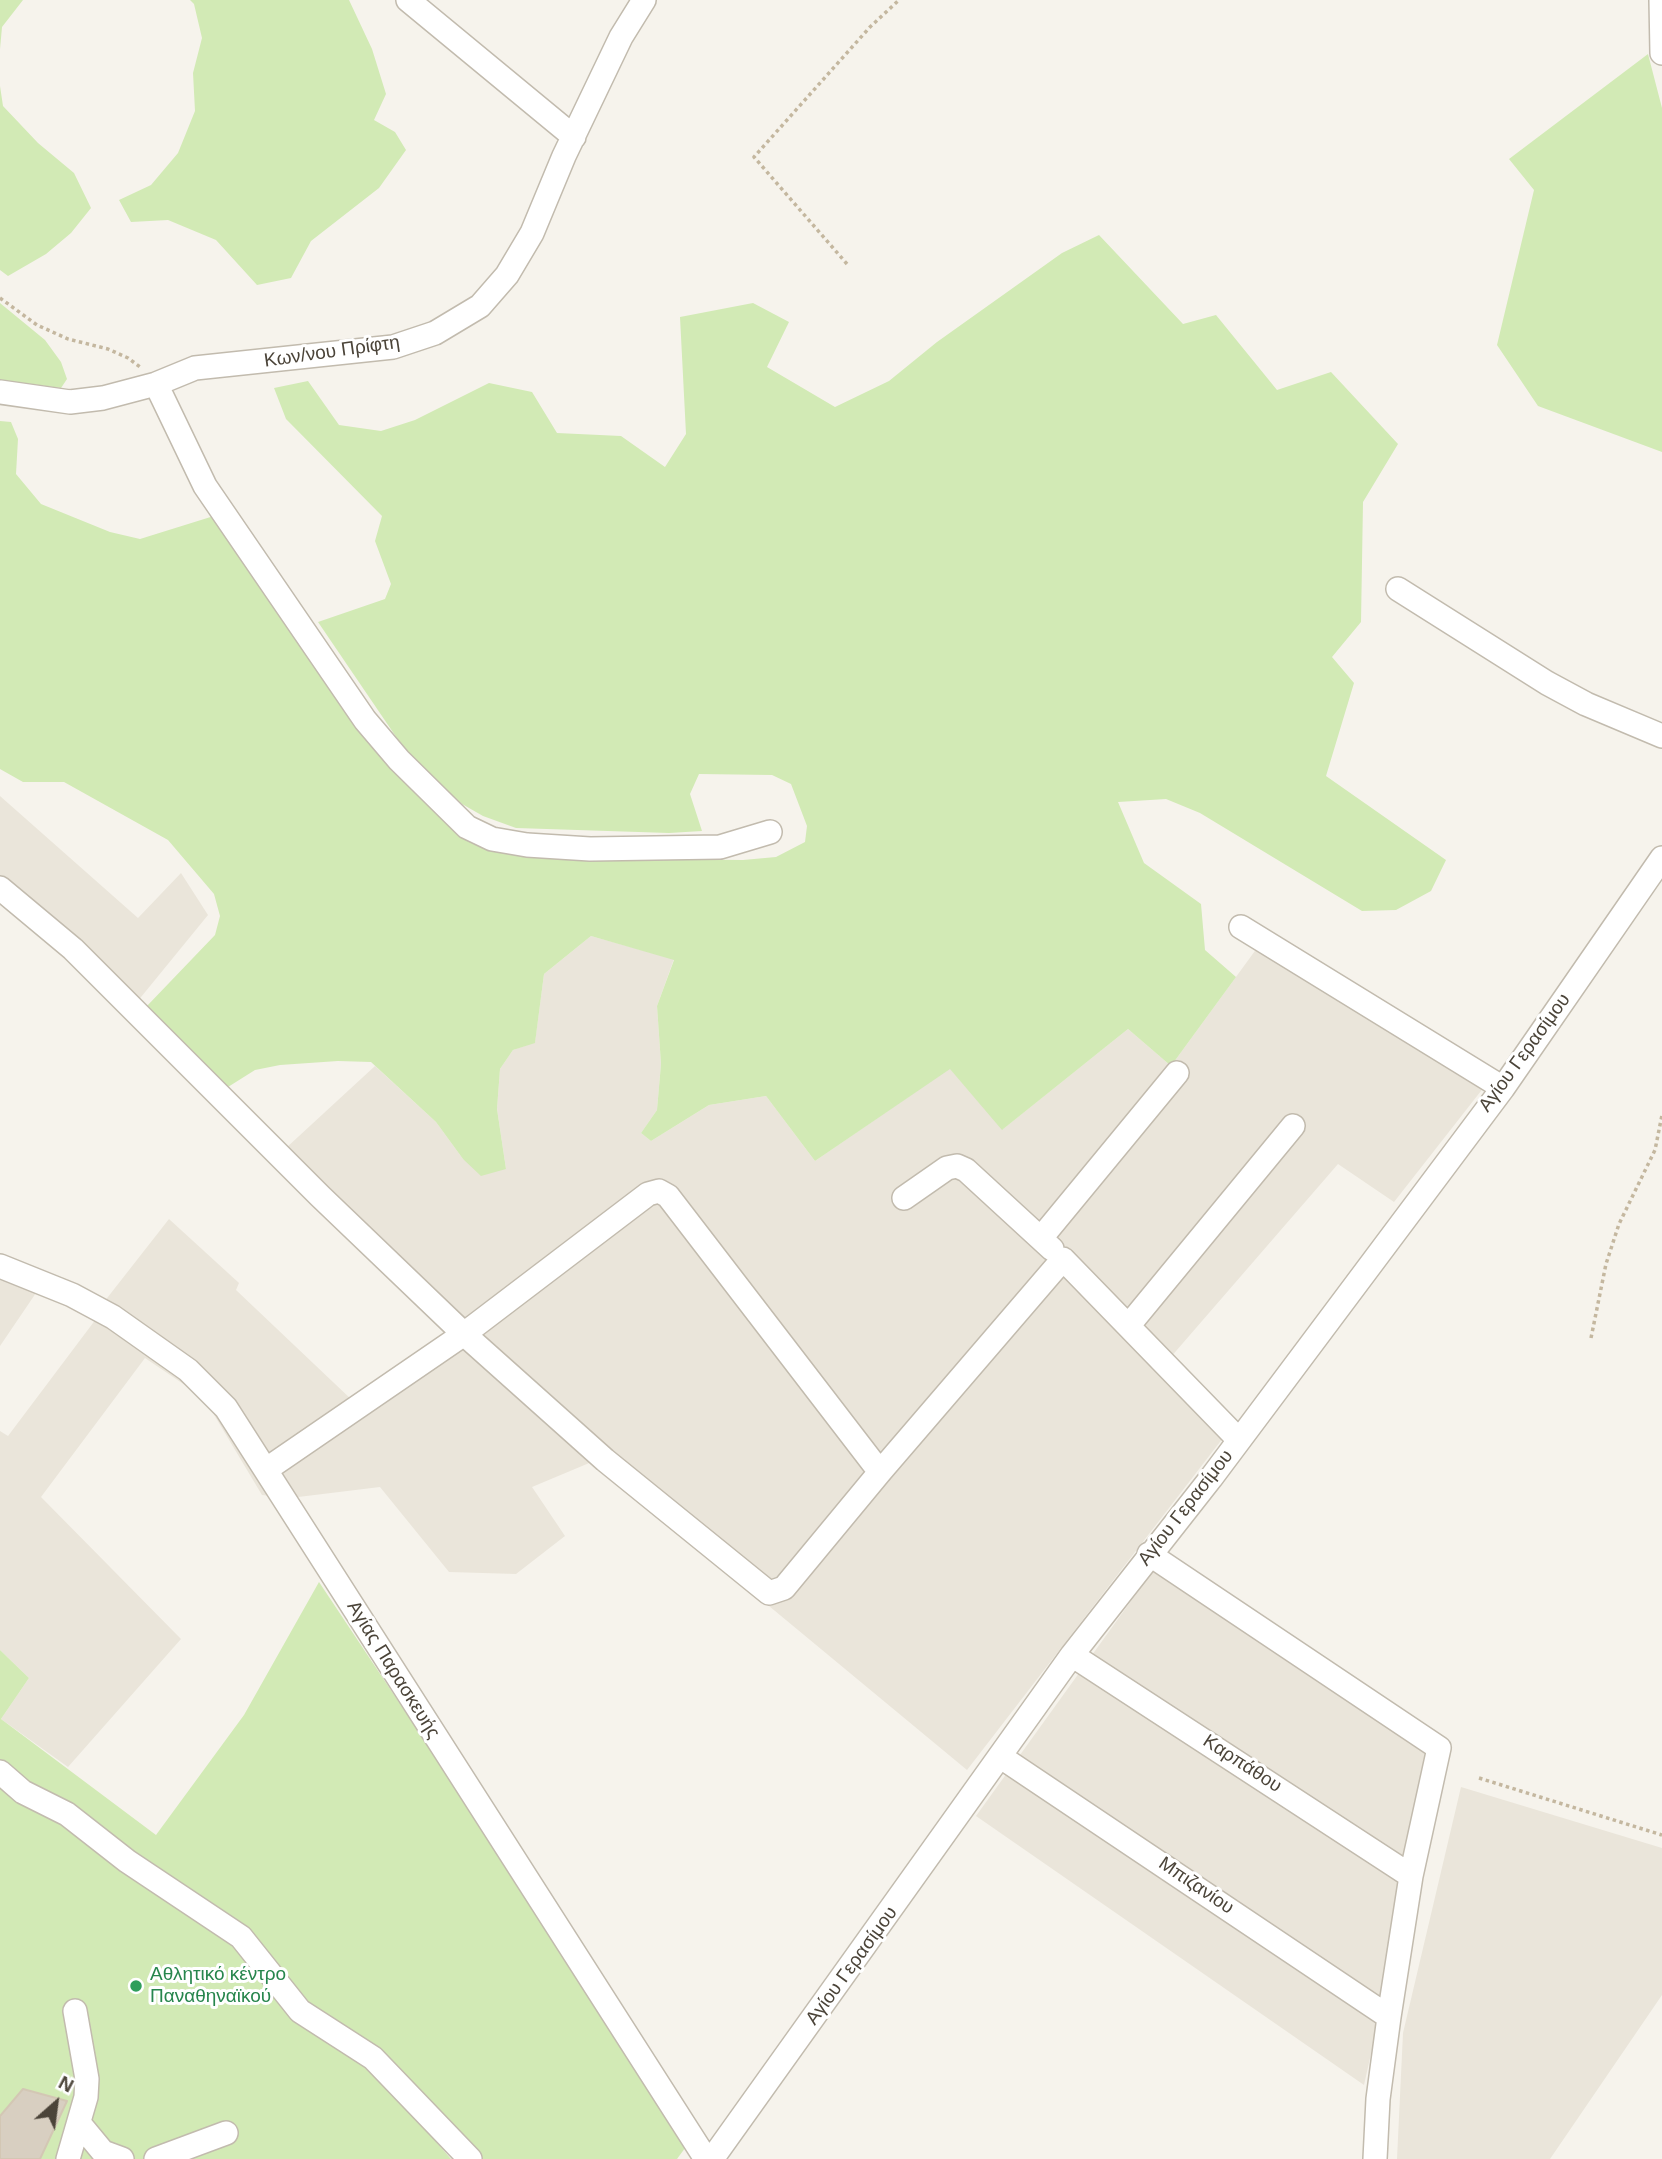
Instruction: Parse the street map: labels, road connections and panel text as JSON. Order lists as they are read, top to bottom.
{
  "streets": {
    "street": [
      "Κων/νου Πρίφτη",
      "Αγίου Γερασίμου",
      "Αγίας Παρασκευής",
      "Καρπάθου",
      "Μπιζανίου"
    ]
  },
  "crossings": [
    ["Αγίου Γερασίμου", "Καρπάθου"],
    ["Αγίου Γερασίμου", "Μπιζανίου"]
  ],
  "places": ["Αθλητικό κέντρο Παναθηναϊκού"],
  "north": "top right"
}
